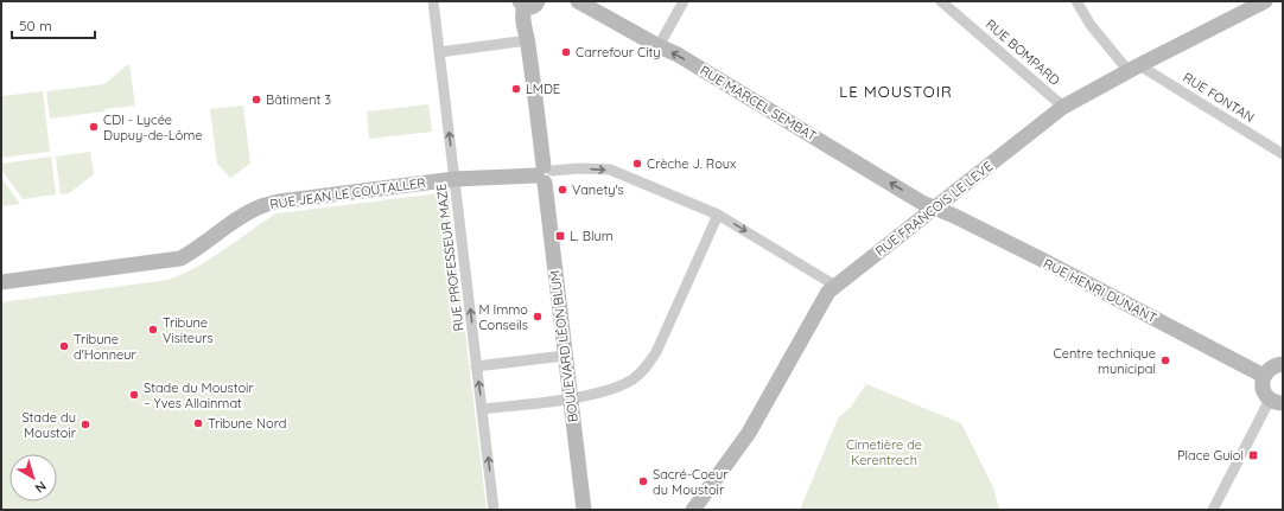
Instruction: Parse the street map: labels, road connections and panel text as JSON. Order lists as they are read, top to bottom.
{
  "streets": {
    "street": [
      "RUE BOMPARD",
      "RUE FONTAN",
      "RUE MARCEL SEMBAT",
      "RUE JEAN LE COUTALLER",
      "RUE FRANÇOIS LE LEVE",
      "RUE PROFESSEUR MAZE",
      "RUE HENRI DUNANT",
      "BOULEVARD LÉON BLUM"
    ]
  },
  "crossings": [
    ["RUE BOMPARD", "RUE FRANÇOIS LE LEVE"],
    ["RUE FONTAN", "RUE FRANÇOIS LE LEVE"],
    ["RUE MARCEL SEMBAT", "RUE FRANÇOIS LE LEVE"],
    ["RUE MARCEL SEMBAT", "RUE HENRI DUNANT"],
    ["RUE JEAN LE COUTALLER", "RUE PROFESSEUR MAZE"],
    ["RUE JEAN LE COUTALLER", "BOULEVARD LÉON BLUM"],
    ["RUE FRANÇOIS LE LEVE", "RUE HENRI DUNANT"]
  ],
  "one_way": ["RUE PROFESSEUR MAZE"],
  "districts": ["LE MOUSTOIR"],
  "parks": ["Cimetière de Kerentrech"],
  "places": {
    "other": [
      "Carrefour City",
      "LMDE",
      "Bâtiment 3",
      "CDI - Lycée Dupuy-de-Lôme",
      "Crèche J. Roux",
      "Vanety's",
      "M Immo Conseils",
      "Tribune Visiteurs",
      "Tribune d'Honneur",
      "Centre technique municipal",
      "Stade du Moustoir – Yves Allainmat",
      "Tribune Nord",
      "Stade du Moustoir",
      "Sacré-Coeur du Moustoir"
    ],
    "transit": ["L. Blum", "Place Guiol"]
  },
  "scale_bar": "50 m",
  "north": "bottom right"
}
